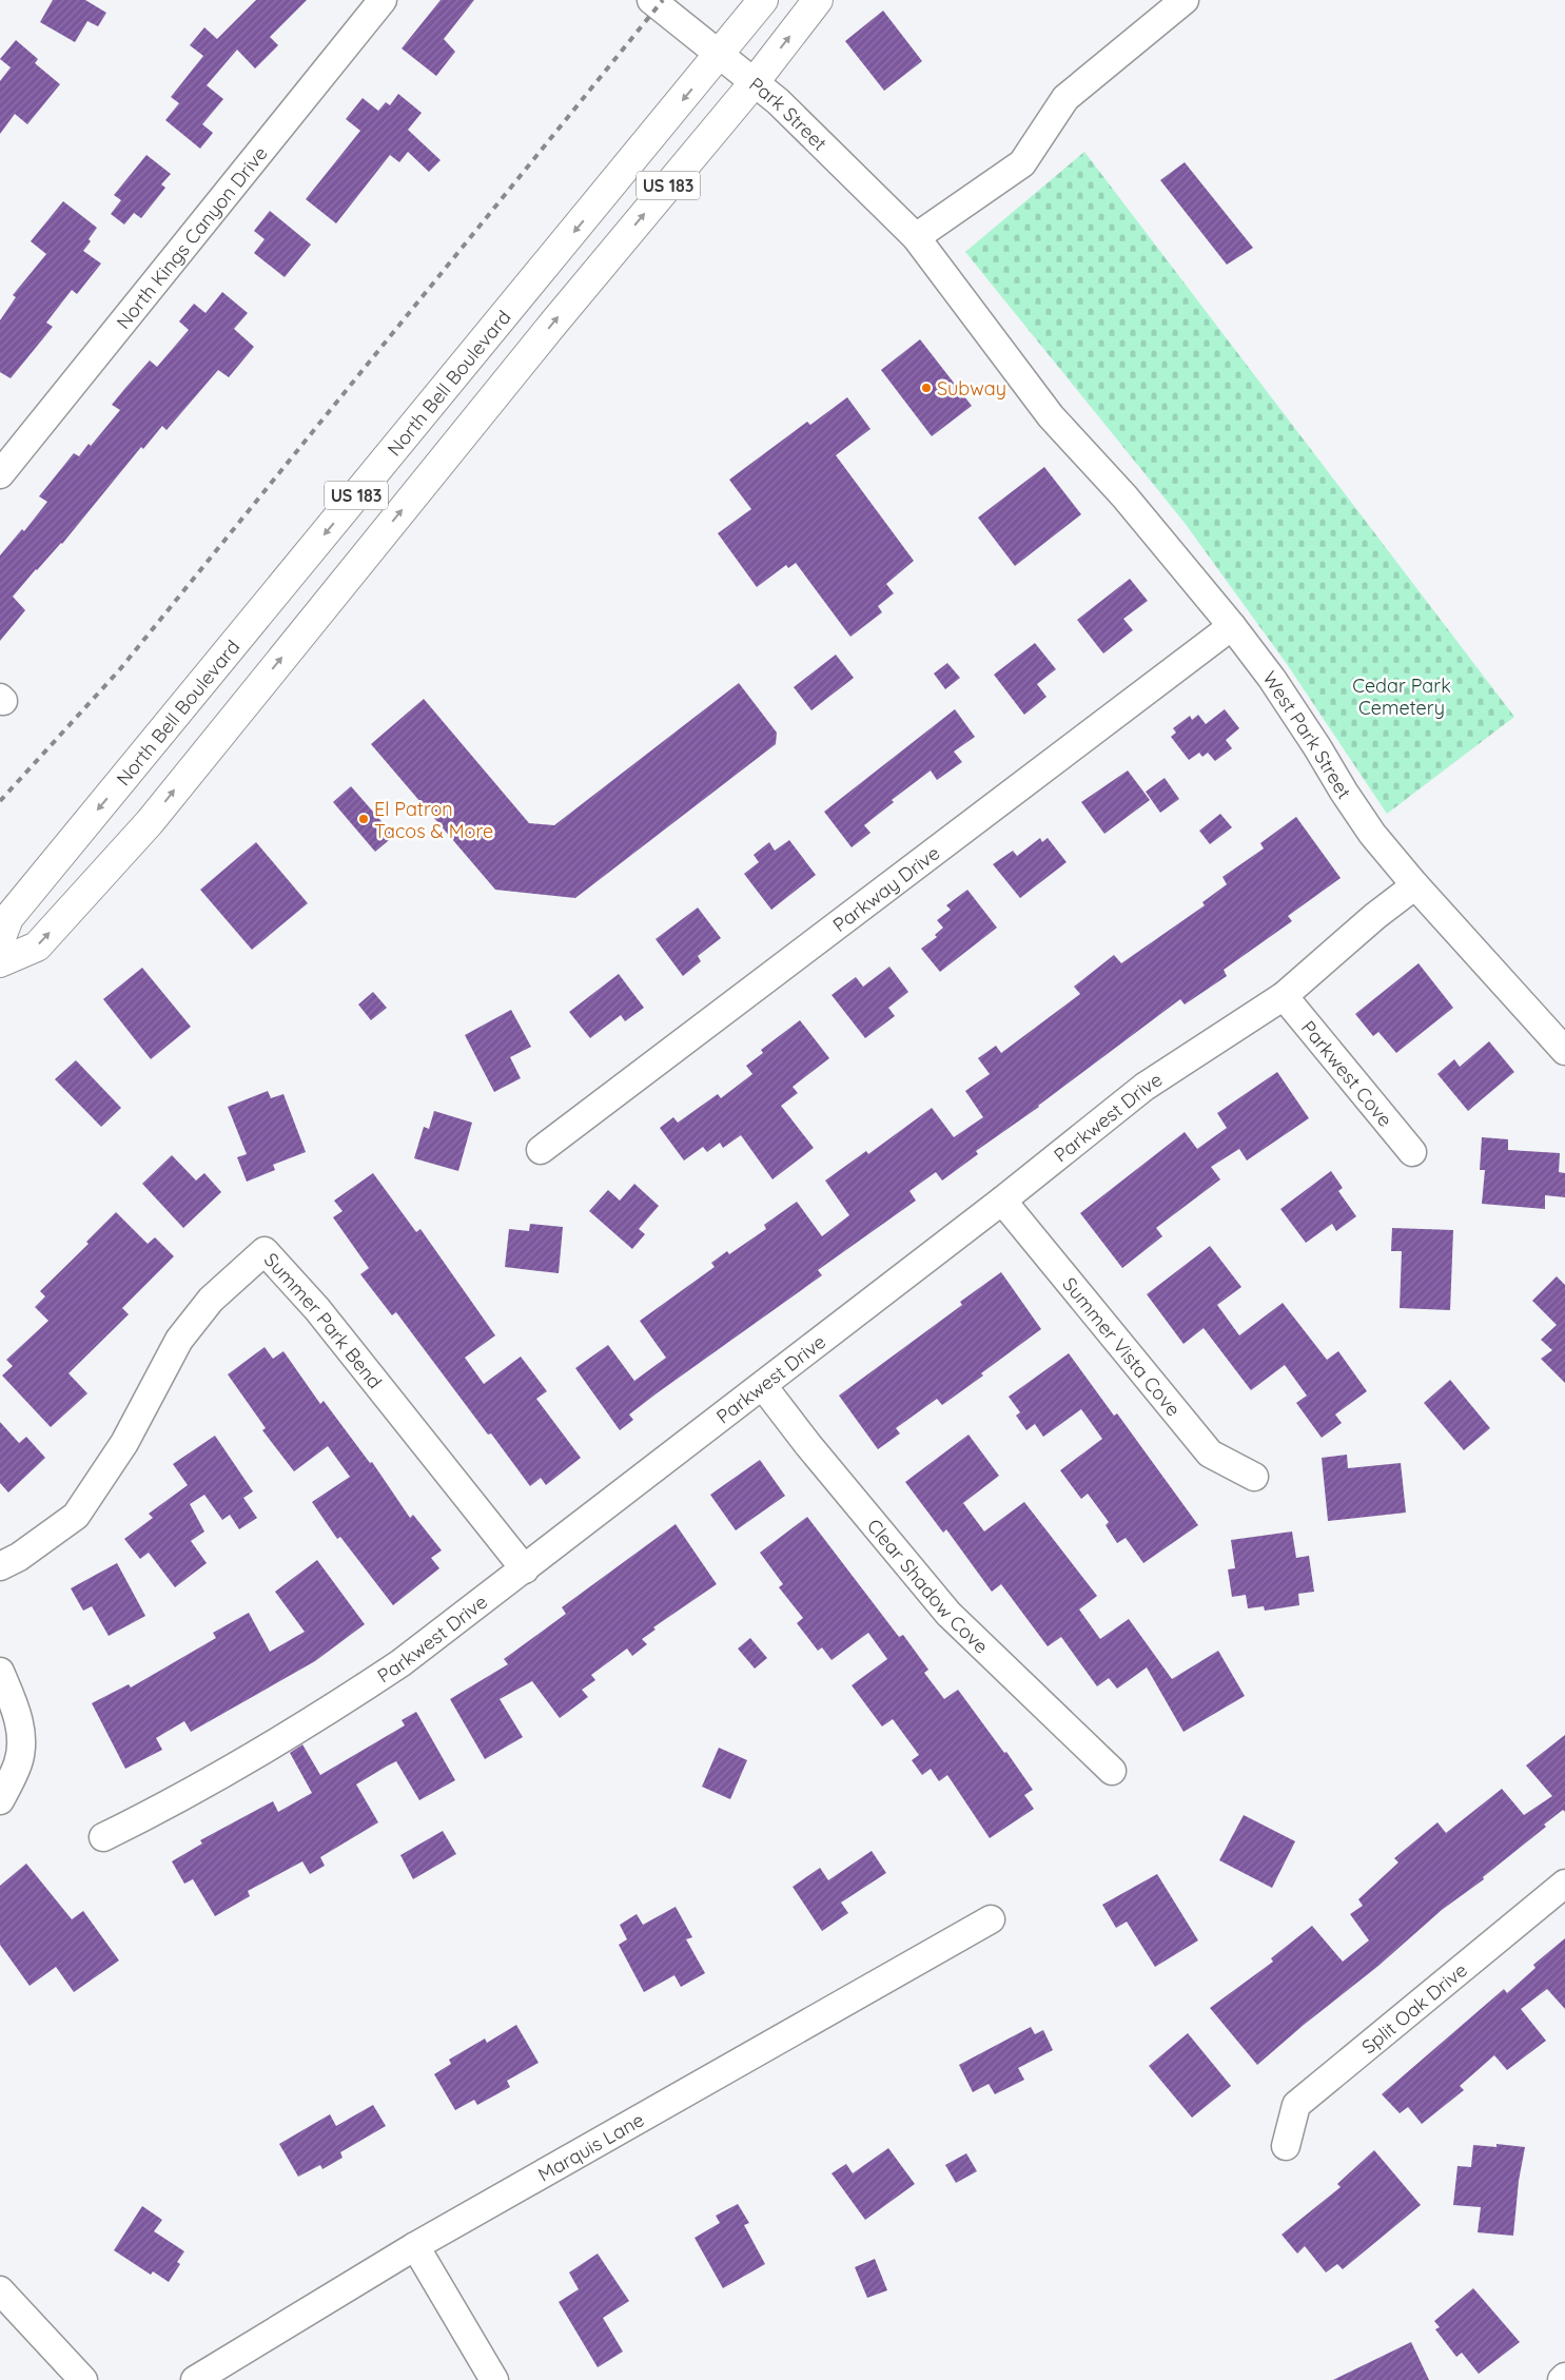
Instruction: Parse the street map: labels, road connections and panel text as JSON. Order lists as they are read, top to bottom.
{
  "streets": {
    "main road": ["US 183", "North Bell Boulevard"],
    "street": [
      "Park Street",
      "North Kings Canyon Drive",
      "West Park Street",
      "Parkway Drive",
      "Parkwest Cove",
      "Parkwest Drive",
      "Summer Park Bend",
      "Summer Vista Cove",
      "Clear Shadow Cove",
      "Split Oak Drive",
      "Marquis Lane"
    ]
  },
  "crossings": [
    ["Park Street", "US 183"],
    ["Park Street", "North Bell Boulevard"],
    ["Park Street", "West Park Street"],
    ["West Park Street", "Parkway Drive"],
    ["West Park Street", "Parkwest Drive"],
    ["Parkwest Cove", "Parkwest Drive"],
    ["Parkwest Drive", "Summer Park Bend"],
    ["Parkwest Drive", "Summer Vista Cove"],
    ["Parkwest Drive", "Clear Shadow Cove"]
  ],
  "parks": ["Cedar Park Cemetery"],
  "places": ["Subway", "El Patron Tacos & More"]
}
